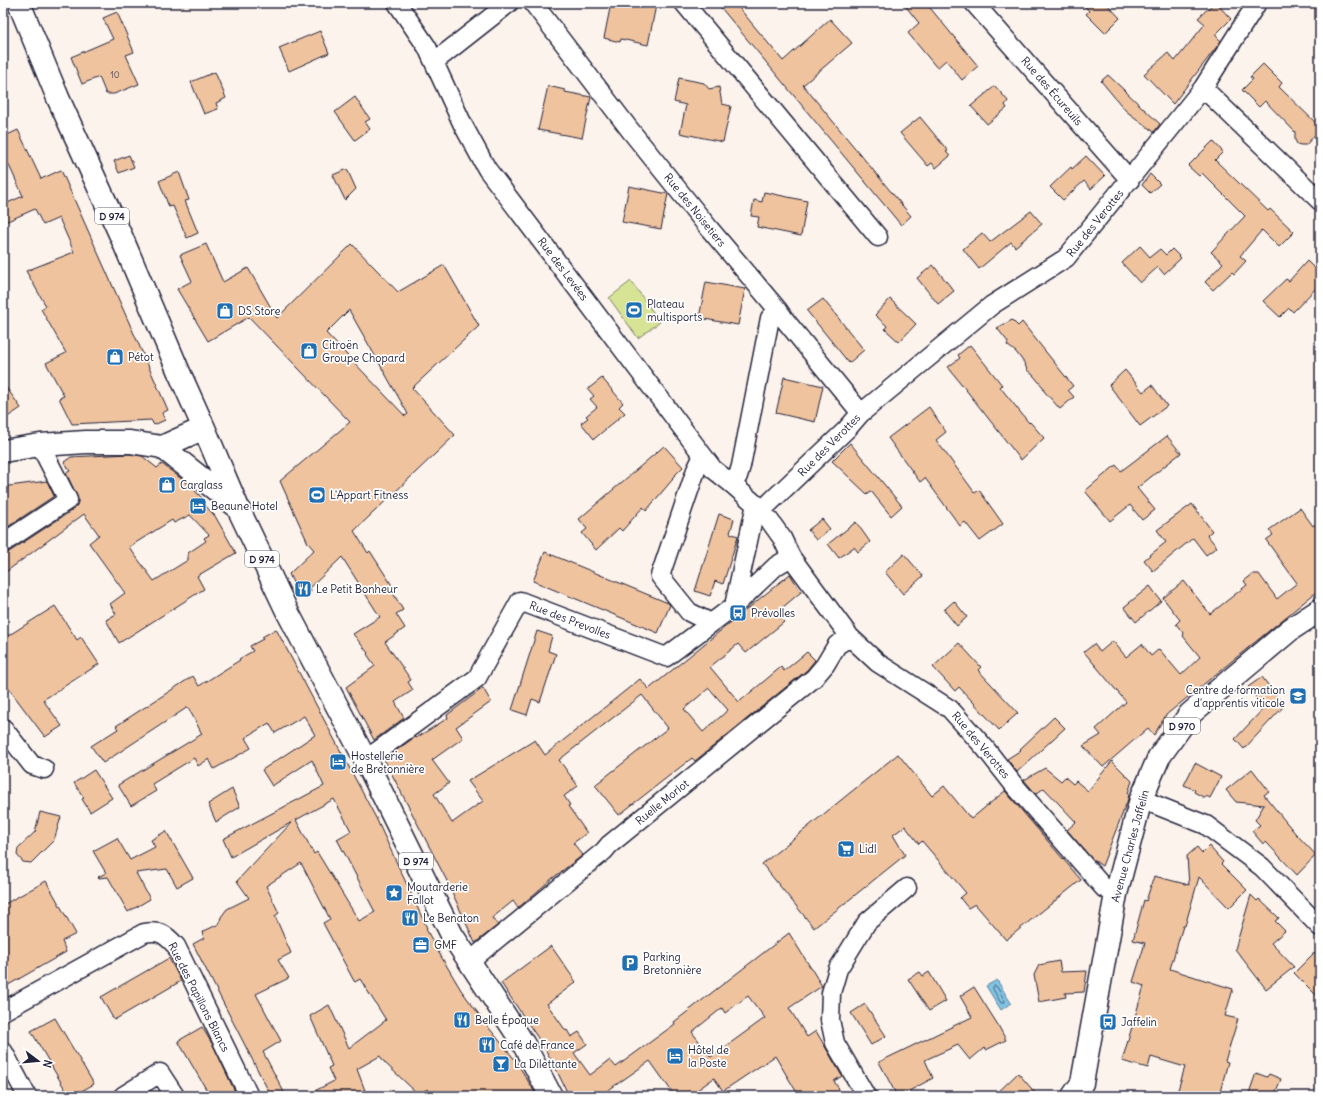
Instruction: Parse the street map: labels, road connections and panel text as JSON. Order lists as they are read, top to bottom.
{
  "streets": {
    "main road": ["D 974", "D 970", "Avenue Charles Jaffelin"],
    "street": [
      "Rue des Écureuils",
      "Rue des Noisetiers",
      "Rue des Verottes",
      "Rue des Levées",
      "Rue des Prevolles",
      "Ruelle Morlot",
      "Rue des Papillons Blancs"
    ]
  },
  "crossings": [
    ["Rue des Écureuils", "Rue des Verottes"],
    ["Rue des Noisetiers", "Rue des Verottes"],
    ["D 974", "Rue des Prevolles"],
    ["D 974", "Ruelle Morlot"],
    ["Rue des Verottes", "Rue des Levées"],
    ["Rue des Verottes", "Rue des Prevolles"],
    ["Rue des Verottes", "Ruelle Morlot"],
    ["Rue des Verottes", "Avenue Charles Jaffelin"]
  ],
  "places": {
    "sports": ["Plateau multisports", "L'Appart Fitness"],
    "shop": [
      "DS Store",
      "Citroën Groupe Chopard",
      "Pétot",
      "Carglass"
    ],
    "hotel": ["Beaune Hotel", "Hostellerie de Bretonnière", "Hôtel de la Poste"],
    "restaurant": [
      "Le Petit Bonheur",
      "Le Benaton",
      "Belle Époque",
      "Café de France"
    ],
    "bus stop": ["Prévolles", "Jaffelin"],
    "school or university": ["Centre de formation d'apprentis viticole"],
    "supermarket": ["Lidl"],
    "place": ["Moutarderie Fallot"],
    "office": ["GMF"],
    "parking": ["Parking Bretonnière"],
    "bar": ["La Dilettante"]
  },
  "house_numbers": ["10"],
  "north": "right"
}
